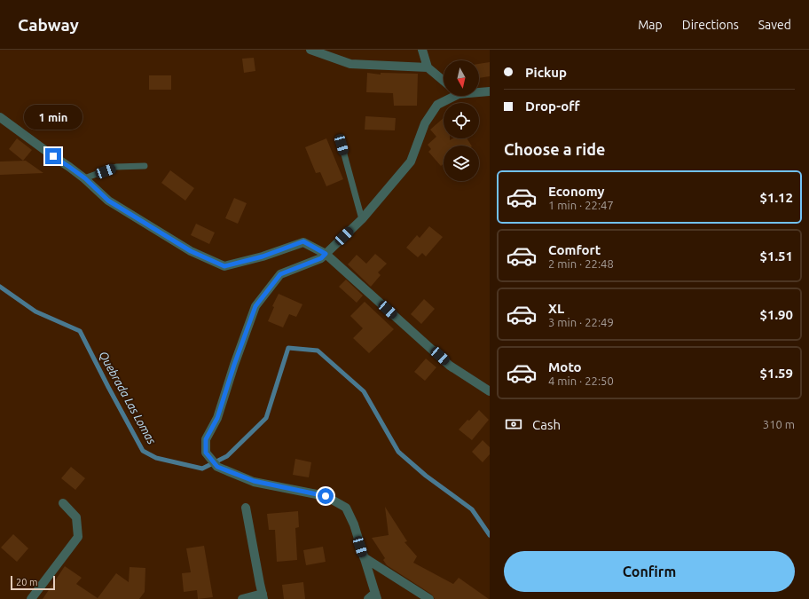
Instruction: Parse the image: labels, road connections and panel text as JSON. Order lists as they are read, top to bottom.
{
  "water": ["Quebrada Las Lomas"],
  "scale_bar": "20 m",
  "north": "bottom",
  "page": {
    "header": "Cabway",
    "nav": ["Map", "Directions", "Saved"],
    "banner": ["Pickup", "Drop-off"],
    "bubble": "1 min",
    "heading": "Choose a ride",
    "list": [
      {
        "name": "Economy",
        "note": "1 min · 22:47",
        "value": "$1.12"
      },
      {
        "name": "Comfort",
        "note": "2 min · 22:48",
        "value": "$1.51"
      },
      {
        "name": "XL",
        "note": "3 min · 22:49",
        "value": "$1.90"
      },
      {
        "name": "Moto",
        "note": "4 min · 22:50",
        "value": "$1.59"
      }
    ],
    "pay": ["Cash", "310 m"],
    "buttons": "Confirm",
    "scale": "20 m"
  }
}
